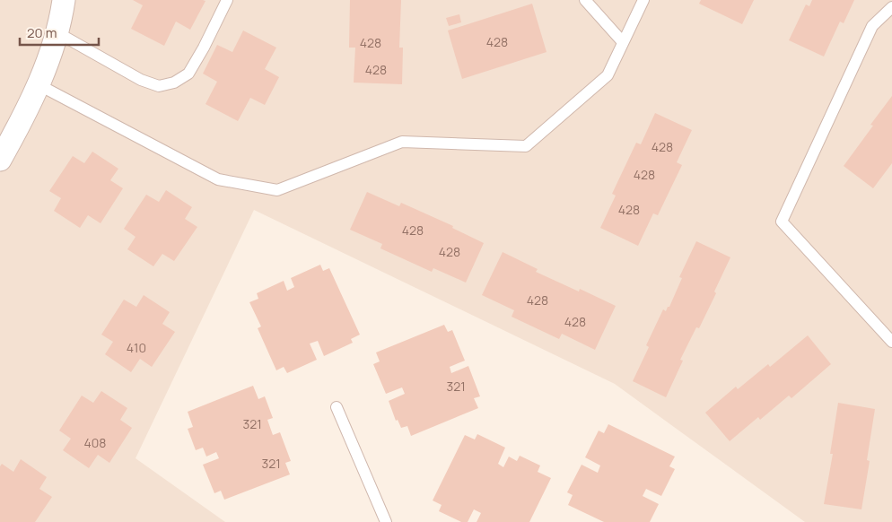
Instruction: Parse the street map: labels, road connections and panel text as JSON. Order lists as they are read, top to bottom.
{
  "house_numbers": [
    "428",
    "428",
    "428",
    "428",
    "428",
    "428",
    "428",
    "428",
    "428",
    "428",
    "410",
    "321",
    "321",
    "408",
    "321"
  ],
  "scale_bar": "20 m"
}
